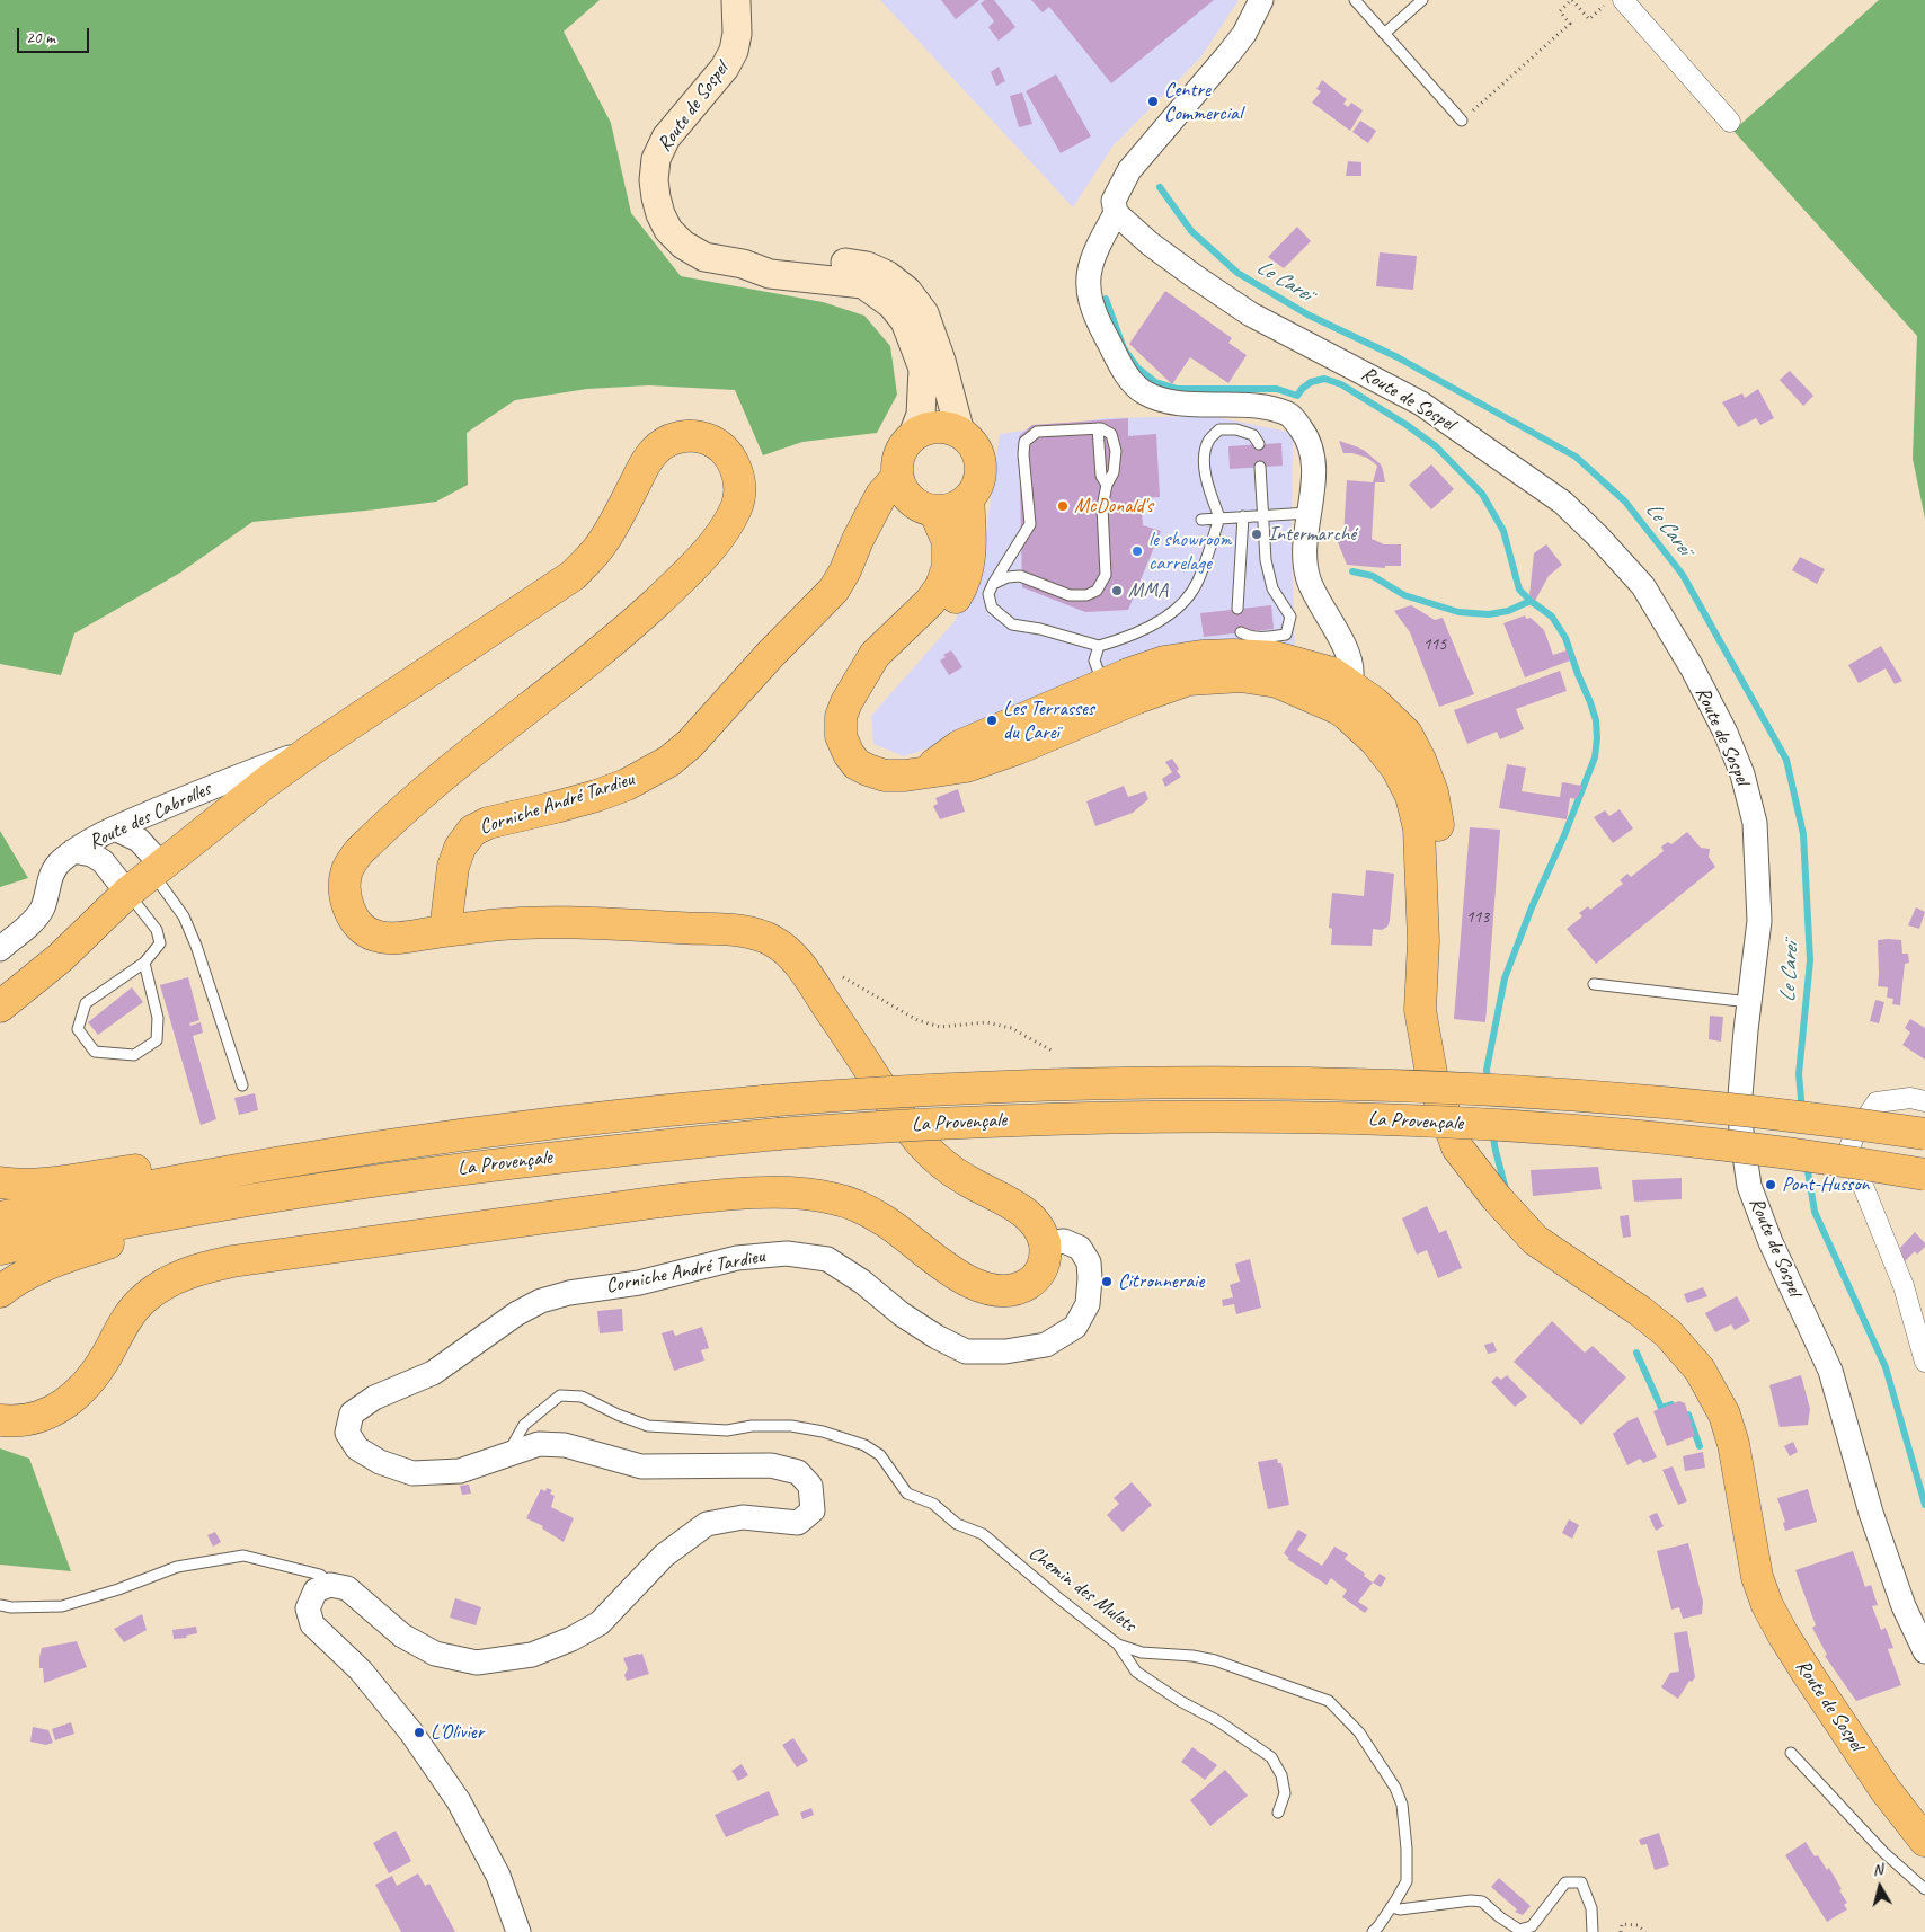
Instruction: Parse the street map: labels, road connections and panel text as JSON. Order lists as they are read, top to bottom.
{
  "streets": {
    "main road": ["Route de Sospel", "Corniche André Tardieu", "La Provençale"],
    "street": ["Route des Cabrolles"],
    "lane": ["Chemin des Mulets"]
  },
  "crossings": [
    ["Route de Sospel", "Corniche André Tardieu"],
    ["Corniche André Tardieu", "Chemin des Mulets"]
  ],
  "water": ["Le Careï"],
  "places": [
    "Centre Commercial",
    "McDonald's",
    "Intermarché",
    "le showroom carrelage",
    "MMA",
    "Les Terrasses du Careï",
    "Pont-Husson",
    "Citronneraie",
    "L'Olivier"
  ],
  "house_numbers": ["115", "113"],
  "scale_bar": "20 m",
  "north": "top"
}
